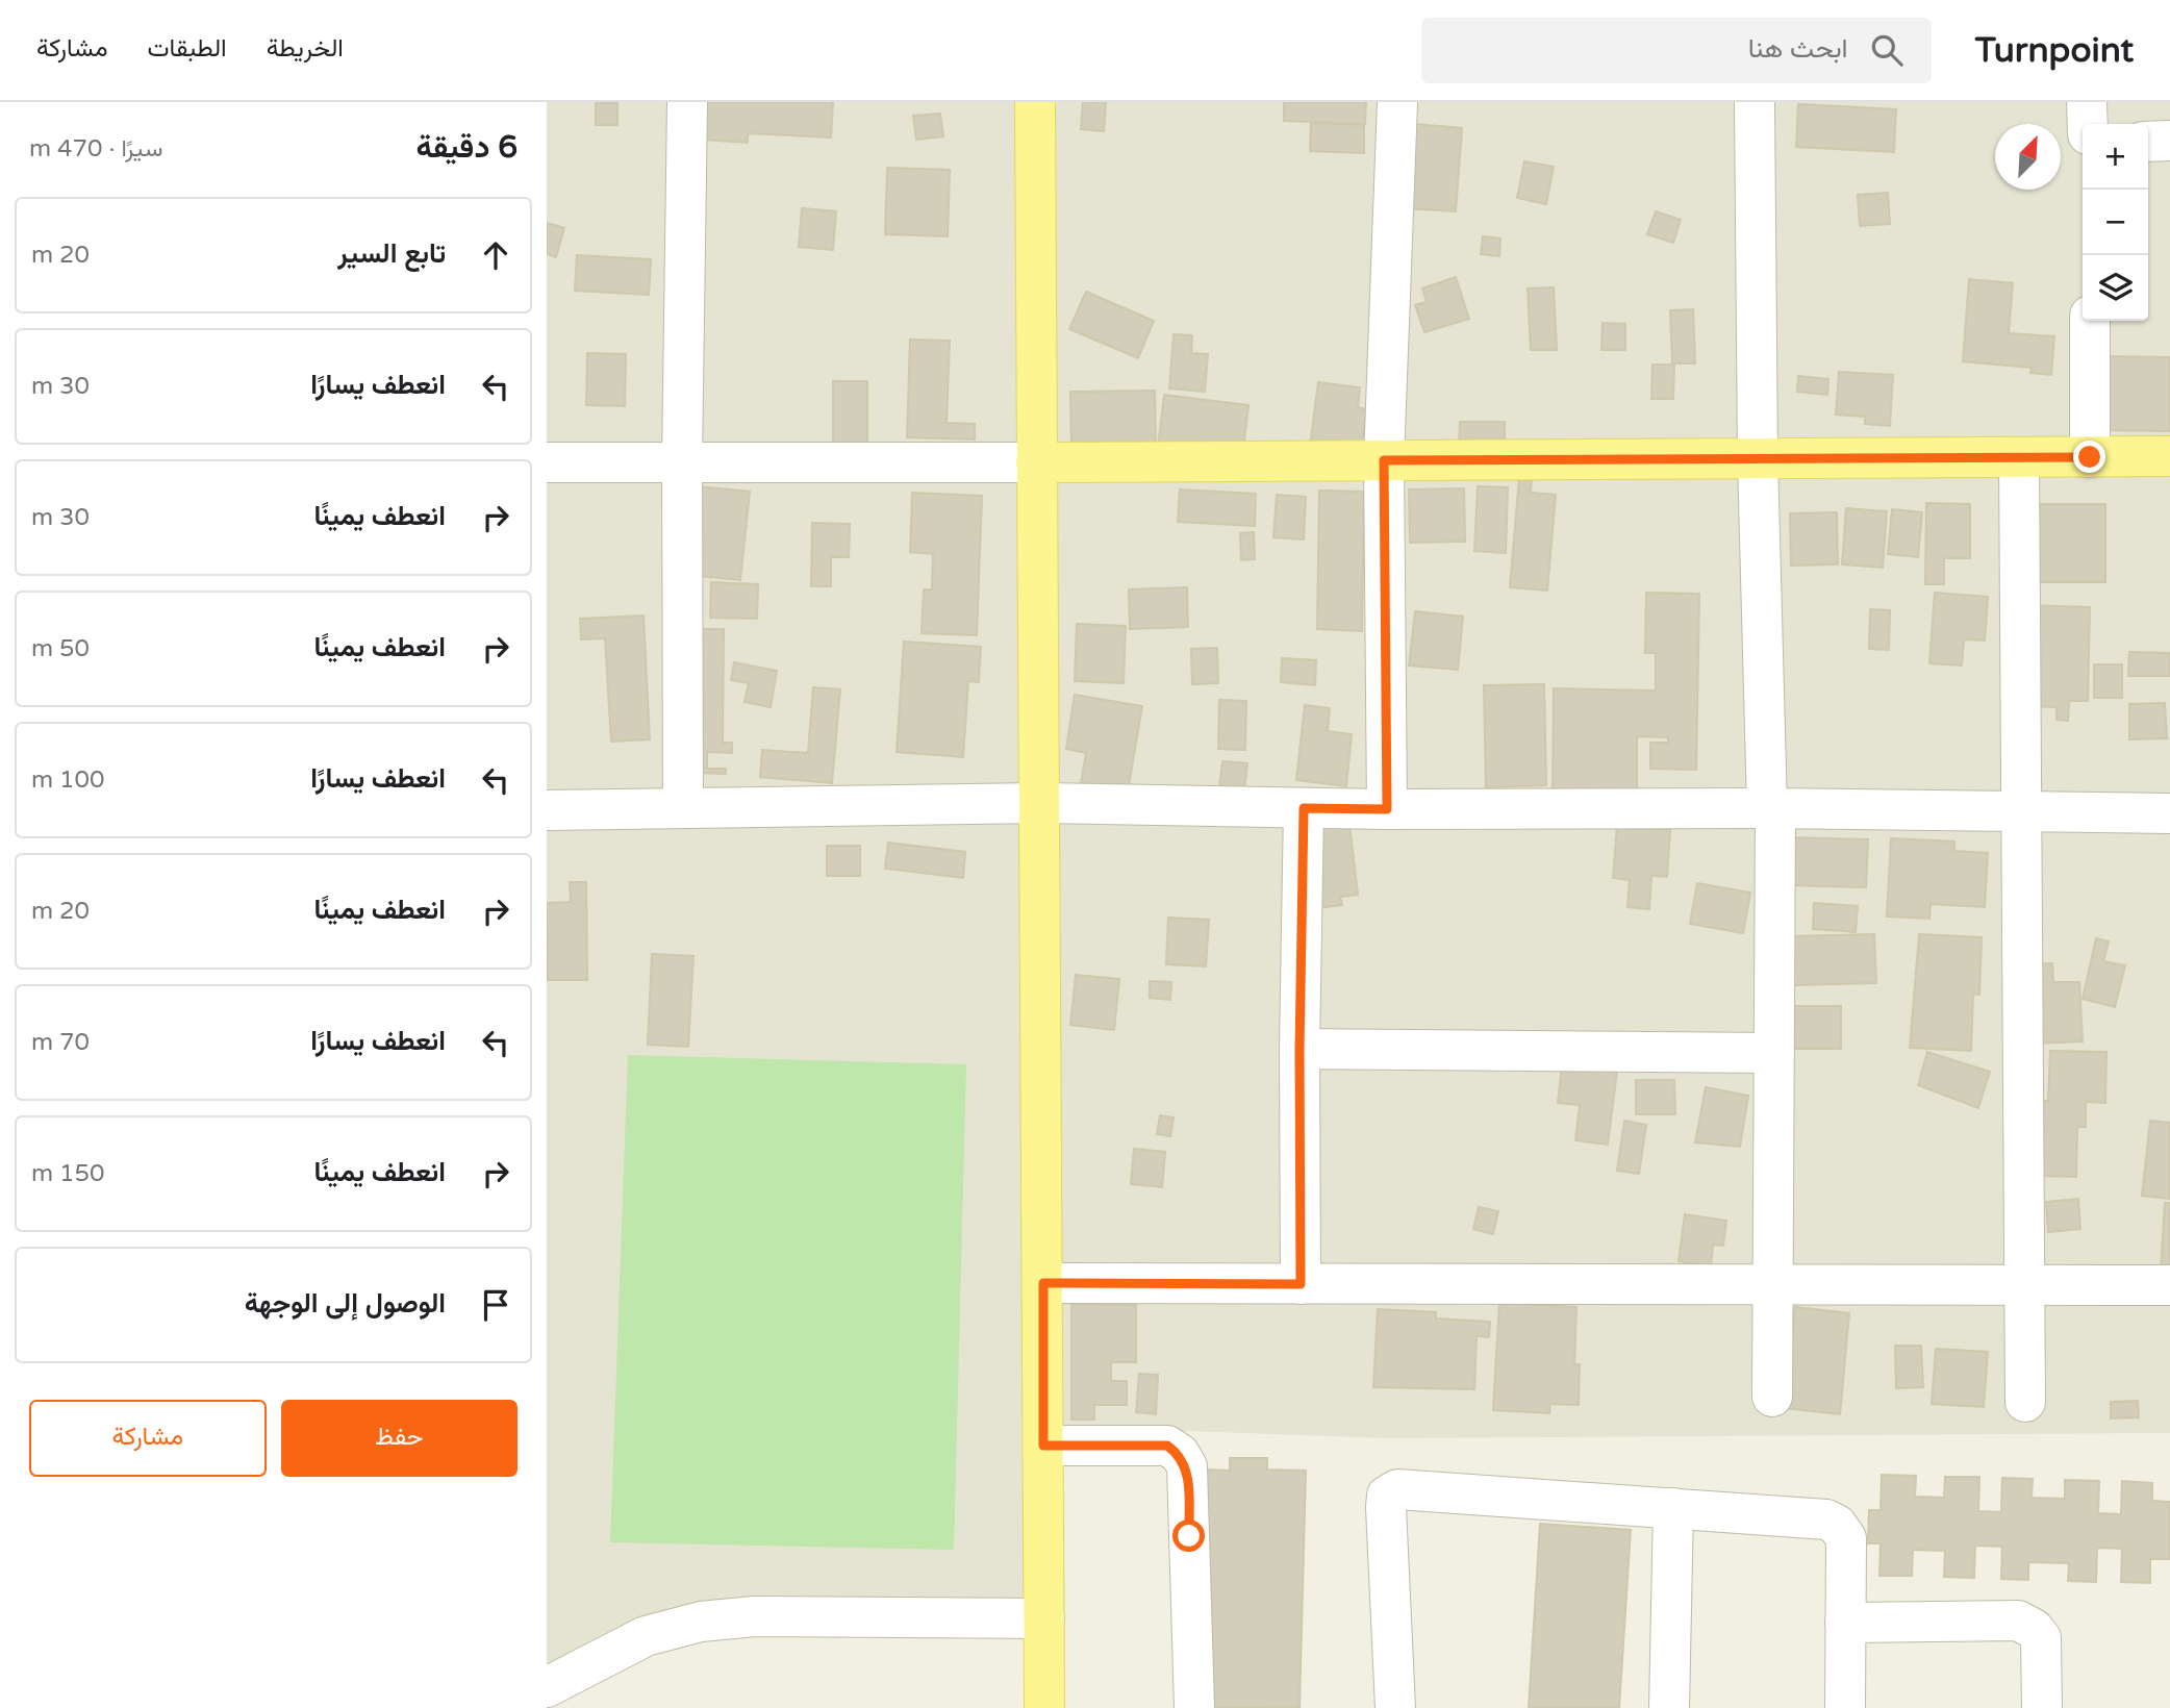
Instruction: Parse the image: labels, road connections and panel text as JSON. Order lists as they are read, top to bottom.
{
  "north": "top right",
  "page": {
    "header": "Turnpoint",
    "search": "ابحث هنا",
    "nav": ["الخريطة", "الطبقات", "مشاركة"],
    "heading": ["6 دقيقة", "سيرًا · 470 m"],
    "map_buttons": ["+", "−"],
    "list": [
      ["تابع السير", "20 m"],
      ["انعطف يسارًا", "30 m"],
      ["انعطف يمينًا", "30 m"],
      ["انعطف يمينًا", "50 m"],
      ["انعطف يسارًا", "100 m"],
      ["انعطف يمينًا", "20 m"],
      ["انعطف يسارًا", "70 m"],
      ["انعطف يمينًا", "150 m"],
      "الوصول إلى الوجهة"
    ],
    "buttons": ["حفظ", "مشاركة"]
  }
}
